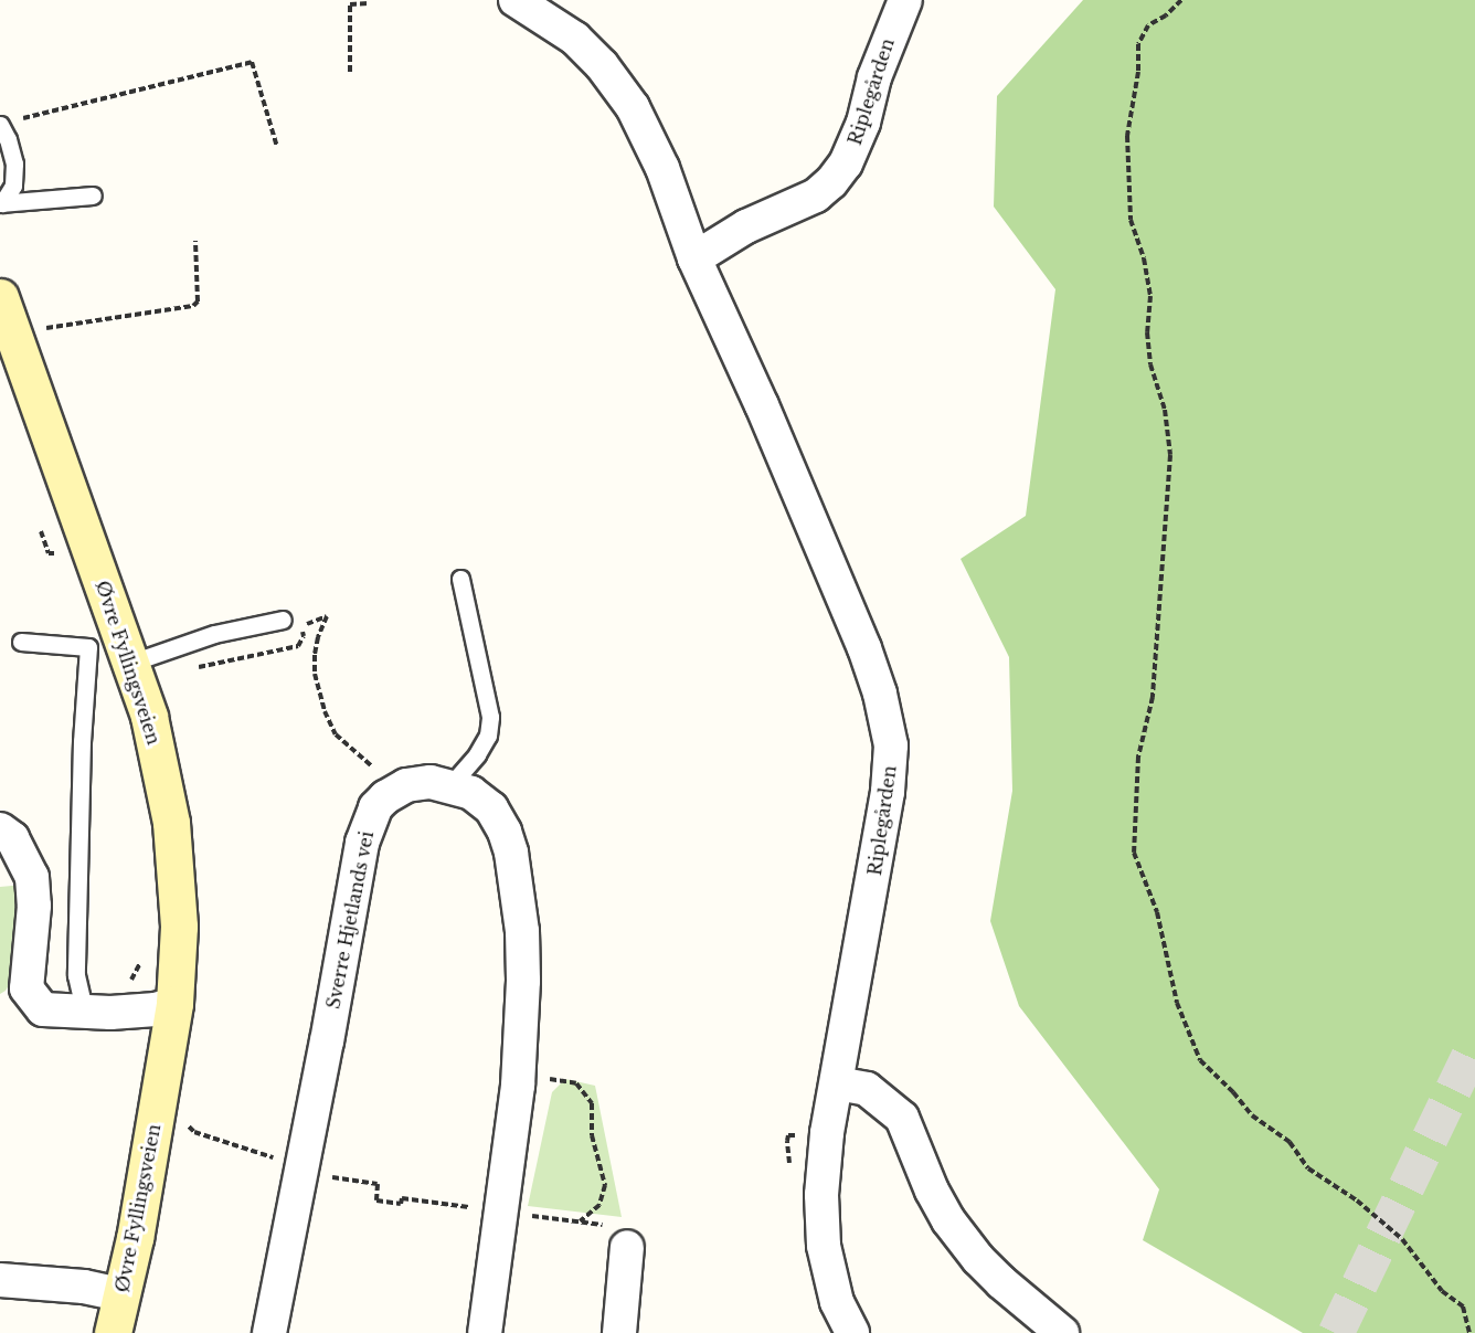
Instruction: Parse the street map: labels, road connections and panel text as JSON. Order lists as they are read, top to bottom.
{
  "streets": {
    "main road": ["Øvre Fyllingsveien"],
    "street": ["Riplegården", "Sverre Hjetlands vei"]
  }
}
